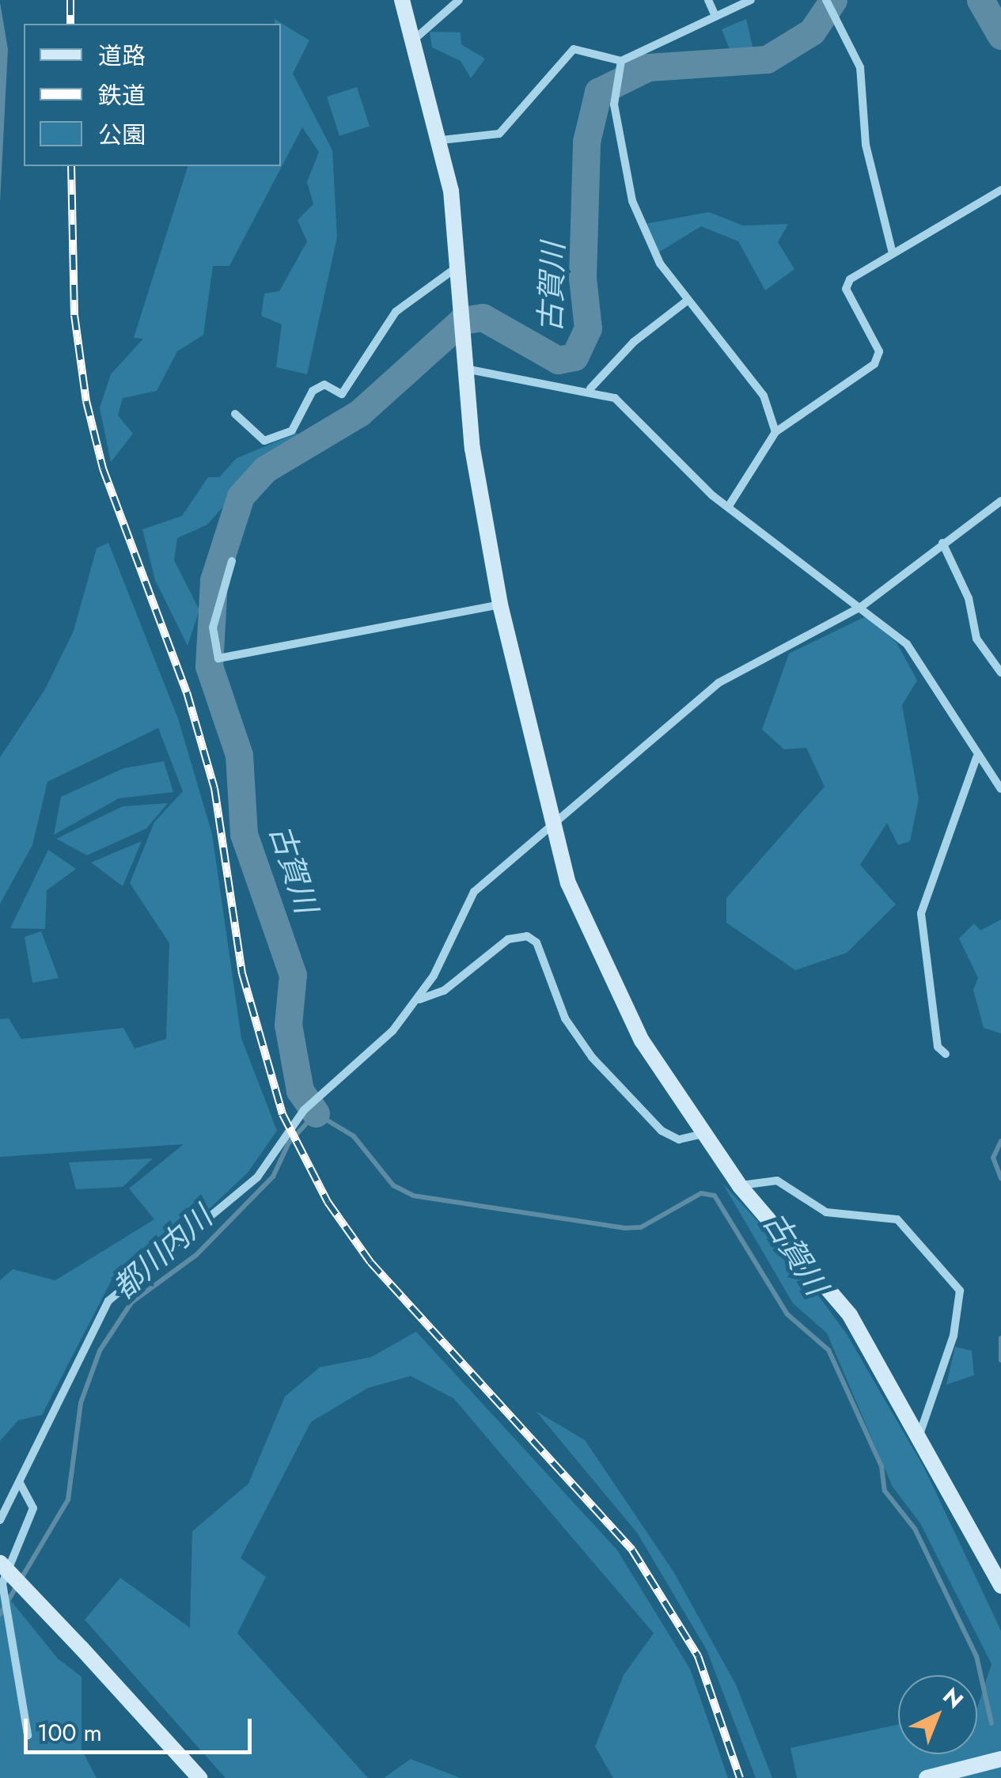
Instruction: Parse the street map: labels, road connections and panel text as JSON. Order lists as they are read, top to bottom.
{
  "water": ["古賀川", "都川内川"],
  "legend": ["道路", "鉄道", "公園"],
  "scale_bar": "100 m",
  "north": "top right"
}
